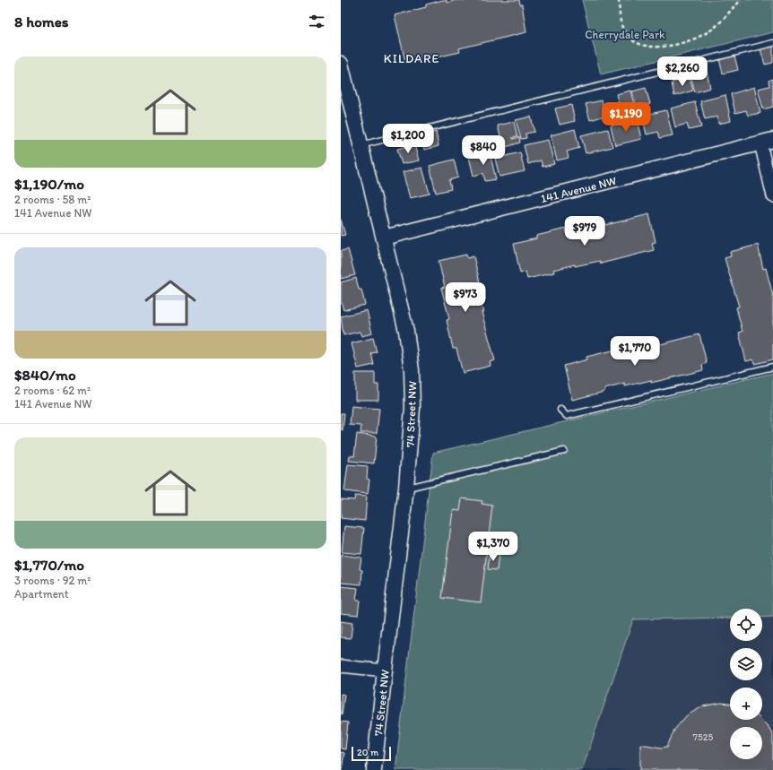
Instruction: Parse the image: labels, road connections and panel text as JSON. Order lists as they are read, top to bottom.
{
  "streets": {
    "street": ["141 Avenue NW", "74 Street NW"]
  },
  "crossings": [
    ["141 Avenue NW", "74 Street NW"]
  ],
  "districts": ["KILDARE"],
  "parks": ["Cherrydale Park"],
  "house_numbers": ["7525"],
  "scale_bar": "20 m",
  "page": {
    "heading": "8 homes",
    "list": [
      {
        "name": "$1,190/mo",
        "note": "2 rooms · 58 m² · 141 Avenue NW"
      },
      {
        "name": "$840/mo",
        "note": "2 rooms · 62 m² · 141 Avenue NW"
      },
      {
        "name": "$1,770/mo",
        "note": "3 rooms · 92 m² · Apartment"
      }
    ],
    "price": [
      "$2,260",
      "$1,190",
      "$1,200",
      "$840",
      "$979",
      "$973",
      "$1,770",
      "$1,370"
    ],
    "map_buttons": ["+", "−"],
    "scale": "20 m"
  }
}
